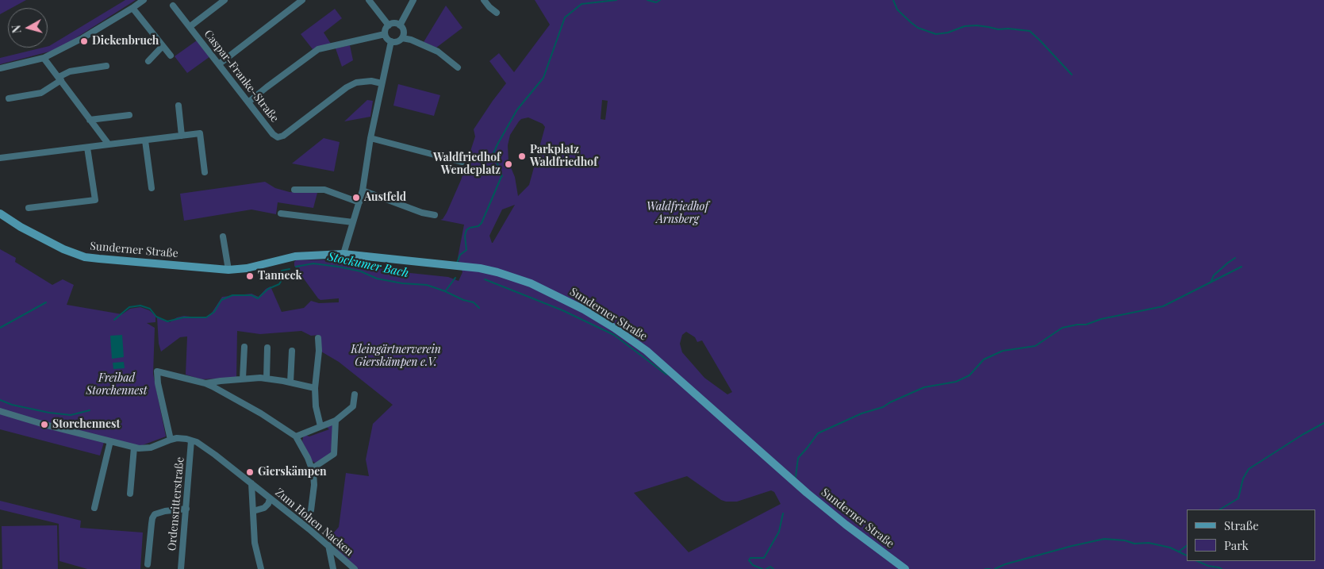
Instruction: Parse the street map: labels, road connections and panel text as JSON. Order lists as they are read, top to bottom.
{
  "streets": {
    "main road": ["Sunderner Straße"],
    "street": ["Caspar-Franke-Straße", "Ordensritterstraße", "Zum Hohen Nacken"]
  },
  "crossings": [
    ["Ordensritterstraße", "Zum Hohen Nacken"]
  ],
  "water": ["Stockumer Bach"],
  "parks": ["Waldfriedhof Arnsberg", "Kleingärtnerverein Gierskämpen e.V.", "Freibad Storchennest"],
  "places": [
    "Dickenbruch",
    "Parkplatz Waldfriedhof",
    "Waldfriedhof Wendeplatz",
    "Austfeld",
    "Tanneck",
    "Storchennest",
    "Gierskämpen"
  ],
  "legend": ["Straße", "Park"],
  "north": "left"
}
